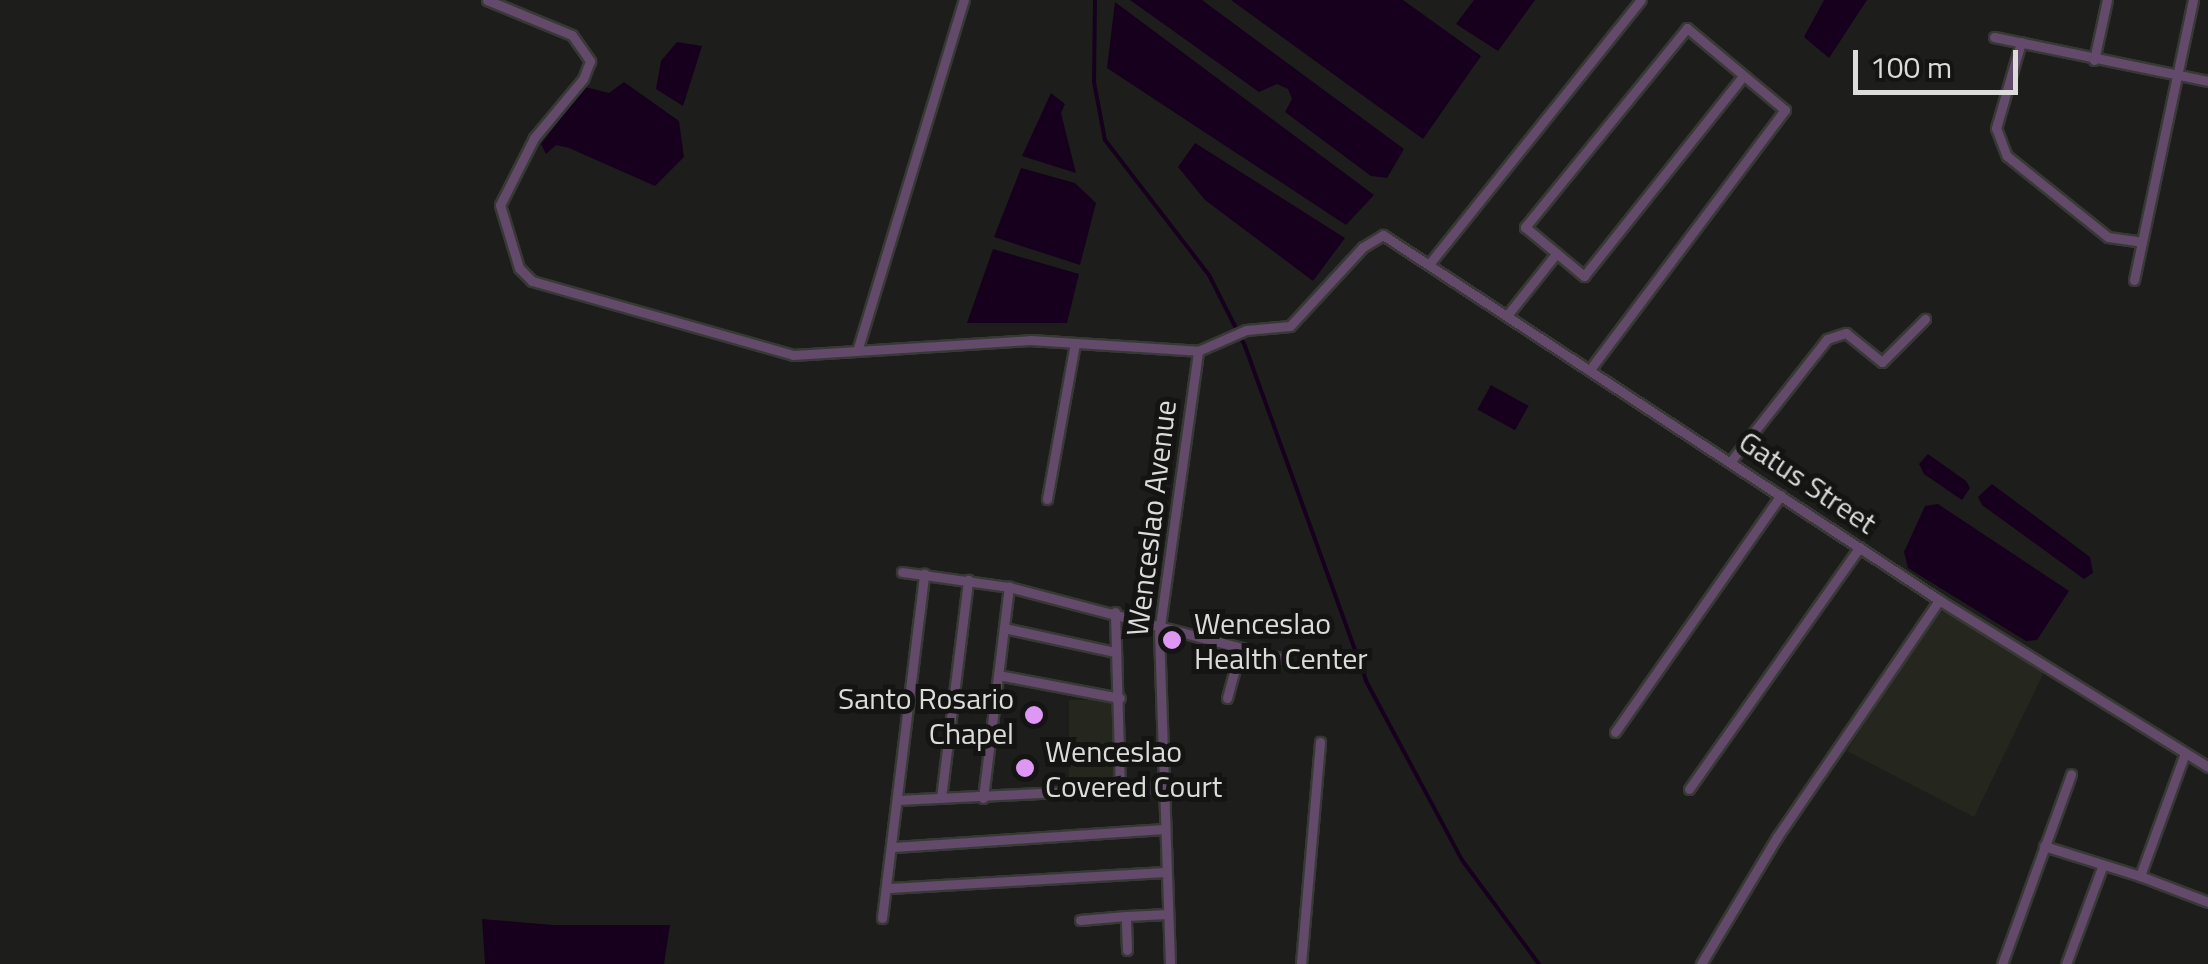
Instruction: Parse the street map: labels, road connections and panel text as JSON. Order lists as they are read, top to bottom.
{
  "streets": {
    "street": ["Gatus Street", "Wenceslao Avenue"]
  },
  "crossings": [
    ["Gatus Street", "Wenceslao Avenue"]
  ],
  "places": ["Wenceslao Health Center", "Santo Rosario Chapel", "Wenceslao Covered Court"],
  "scale_bar": "100 m"
}
